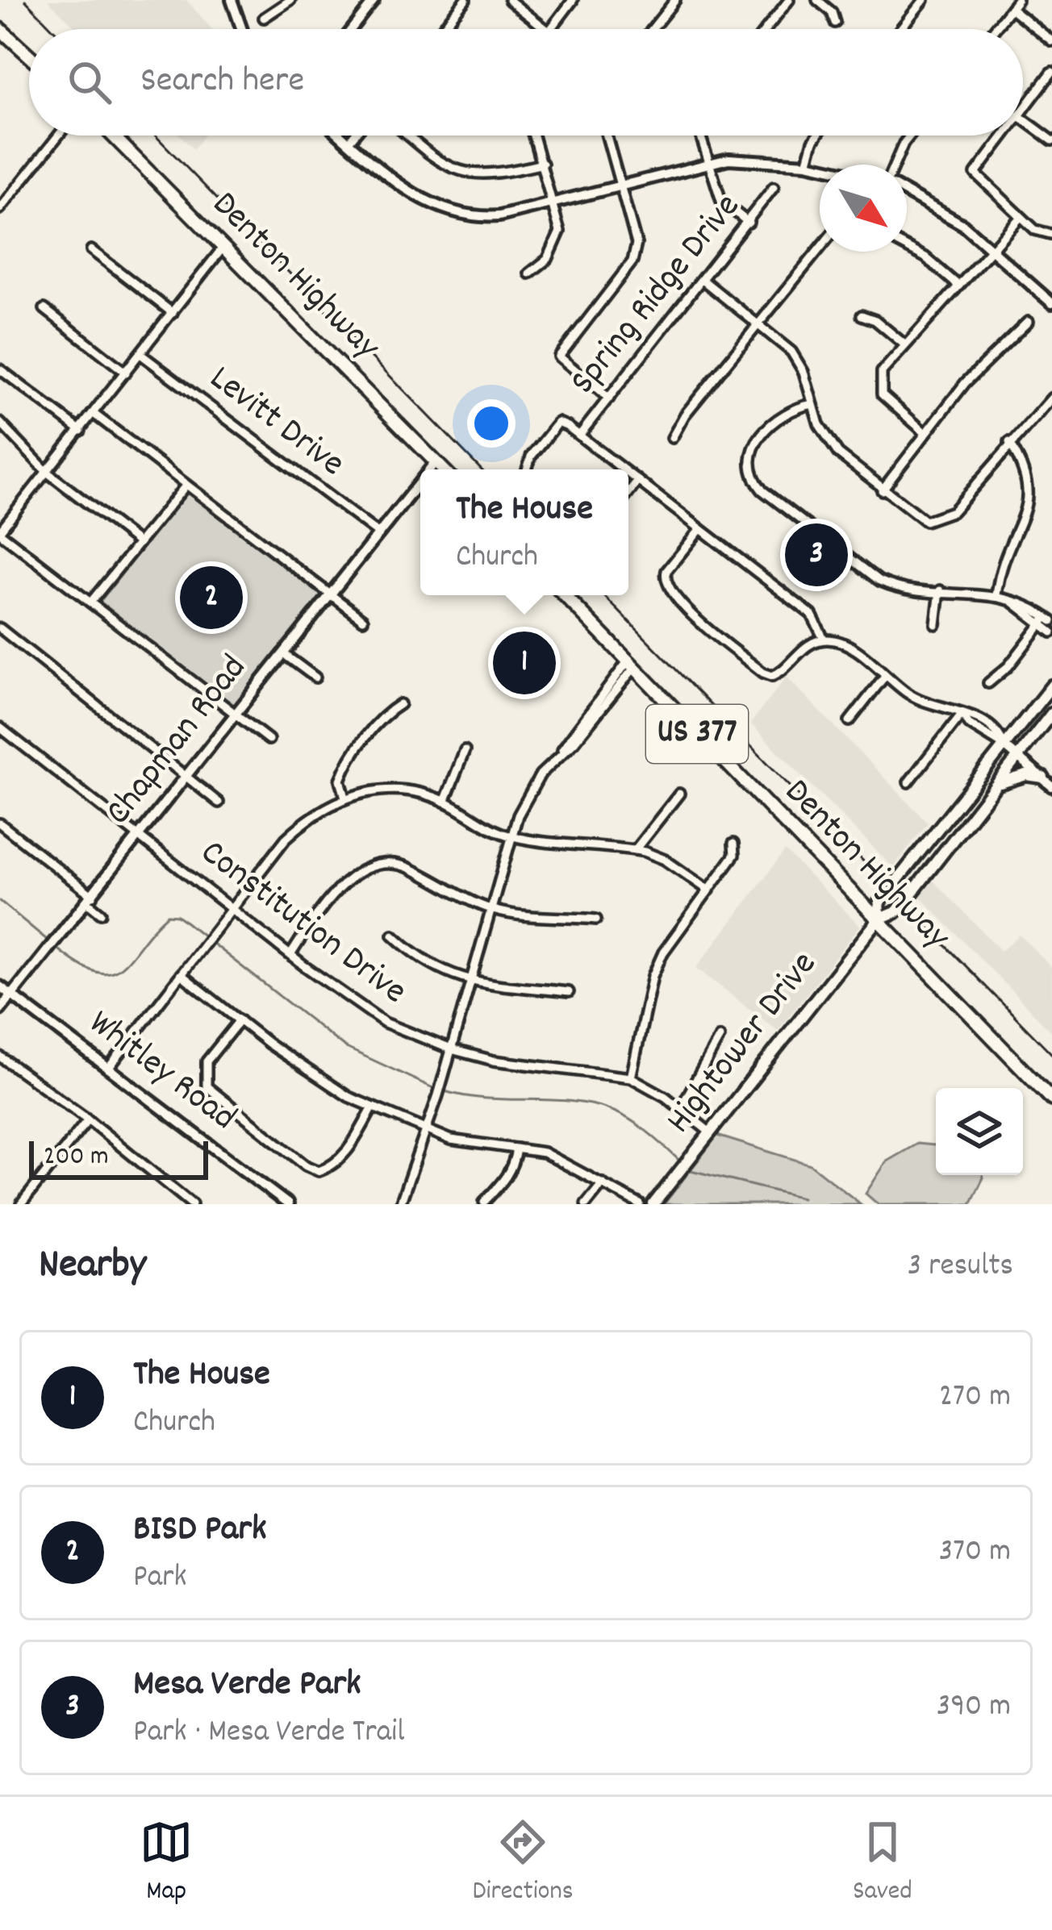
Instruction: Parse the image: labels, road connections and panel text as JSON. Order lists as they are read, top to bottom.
{
  "streets": {
    "main road": ["Denton Highway", "US 377", "Hightower Drive"],
    "street": [
      "Spring Ridge Drive",
      "Levitt Drive",
      "Chapman Road",
      "Constitution Drive",
      "Whitley Road"
    ]
  },
  "crossings": [
    ["Denton Highway", "Chapman Road"],
    ["Denton Highway", "Hightower Drive"],
    ["Levitt Drive", "Chapman Road"],
    ["Chapman Road", "Constitution Drive"],
    ["Chapman Road", "Whitley Road"],
    ["Constitution Drive", "Hightower Drive"]
  ],
  "scale_bar": "200 m",
  "north": "bottom right",
  "page": {
    "search": "Search here",
    "popup": ["The House", "Church"],
    "pins": ["3", "2", "1"],
    "scale": "200 m",
    "heading": ["Nearby", "3 results"],
    "list": [
      {
        "mark": "1",
        "name": "The House",
        "note": "Church",
        "value": "270 m"
      },
      {
        "mark": "2",
        "name": "BISD Park",
        "note": "Park",
        "value": "370 m"
      },
      {
        "mark": "3",
        "name": "Mesa Verde Park",
        "note": "Park · Mesa Verde Trail",
        "value": "390 m"
      }
    ],
    "nav": ["Map", "Directions", "Saved"]
  }
}
